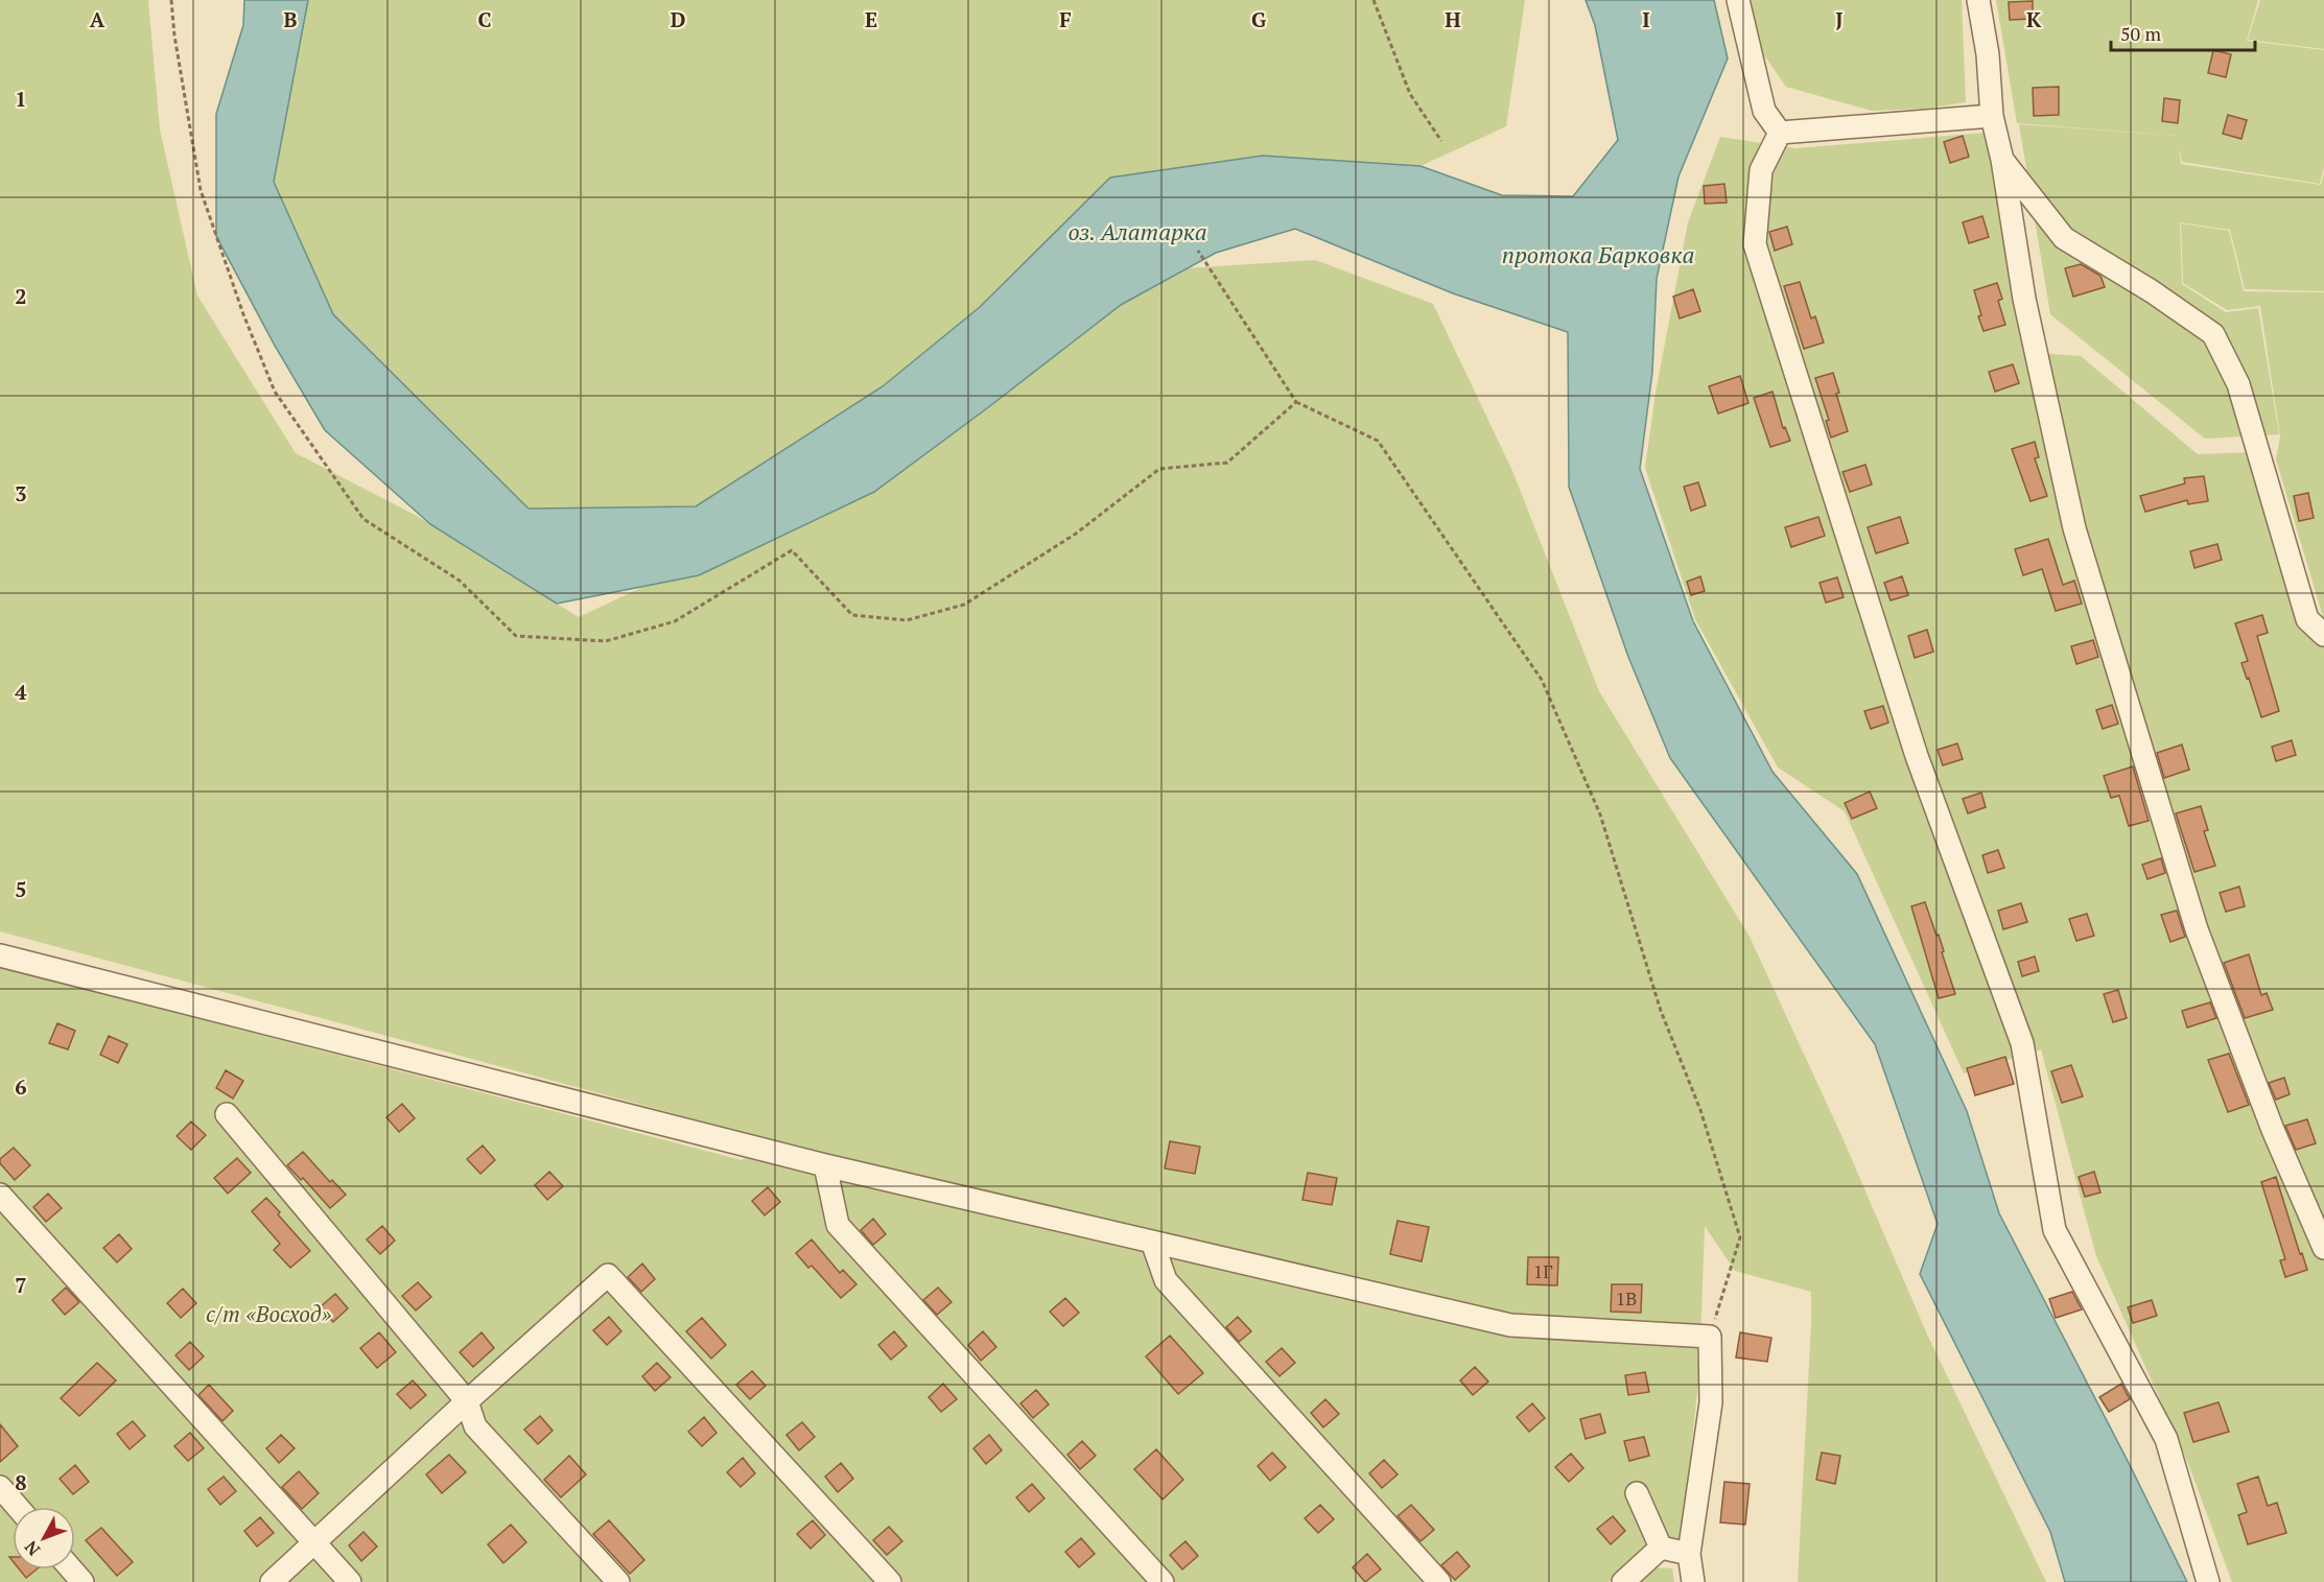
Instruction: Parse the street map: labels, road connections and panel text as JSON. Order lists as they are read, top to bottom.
{
  "water": ["оз. Алатарка", "протока Барковка"],
  "parks": ["с/т «Восход»"],
  "house_numbers": ["1Г", "1В"],
  "scale_bar": "50 m",
  "north": "bottom left",
  "grid": {
    "columns": [
      "A",
      "B",
      "C",
      "D",
      "E",
      "F",
      "G",
      "H",
      "I",
      "J",
      "K"
    ],
    "rows": [
      "1",
      "2",
      "3",
      "4",
      "5",
      "6",
      "7",
      "8"
    ]
  }
}
